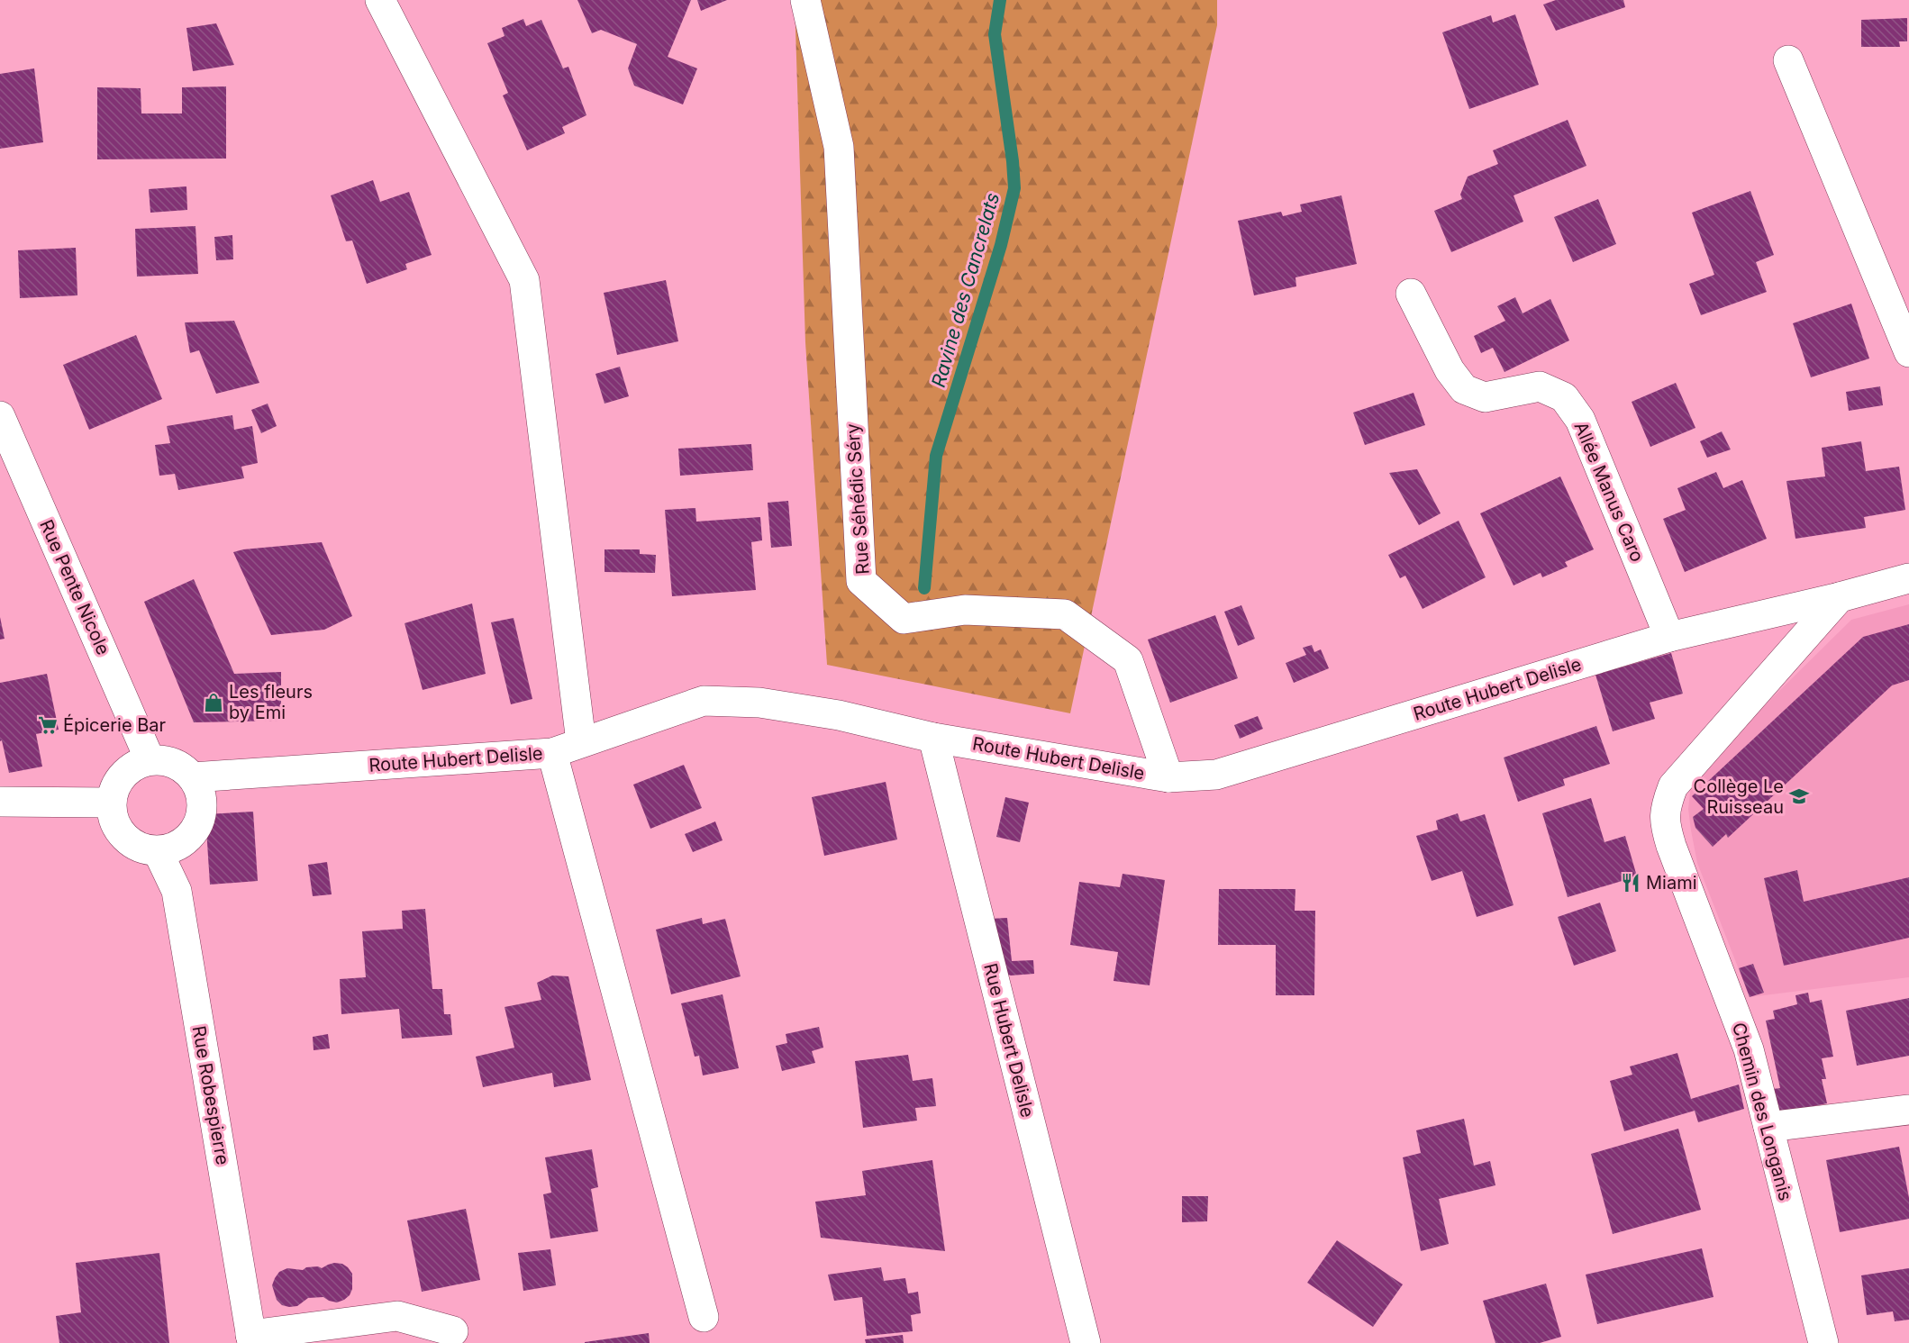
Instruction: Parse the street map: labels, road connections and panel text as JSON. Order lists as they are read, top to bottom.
{
  "streets": {
    "street": [
      "Allée Manus Caro",
      "Rue Séhédic Séry",
      "Rue Pente Nicole",
      "Route Hubert Delisle",
      "Rue Hubert Delisle",
      "Rue Robespierre",
      "Chemin des Longanis"
    ]
  },
  "crossings": [
    ["Allée Manus Caro", "Route Hubert Delisle"],
    ["Rue Séhédic Séry", "Route Hubert Delisle"],
    ["Rue Pente Nicole", "Route Hubert Delisle"],
    ["Rue Pente Nicole", "Rue Robespierre"],
    ["Route Hubert Delisle", "Rue Hubert Delisle"],
    ["Route Hubert Delisle", "Rue Robespierre"],
    ["Route Hubert Delisle", "Chemin des Longanis"]
  ],
  "water": ["Ravine des Cancrelats"],
  "places": {
    "shop": ["Les fleurs by Emi"],
    "supermarket": ["Épicerie Bar"],
    "school or university": ["Collège Le Ruisseau"],
    "restaurant": ["Miami"]
  }
}
